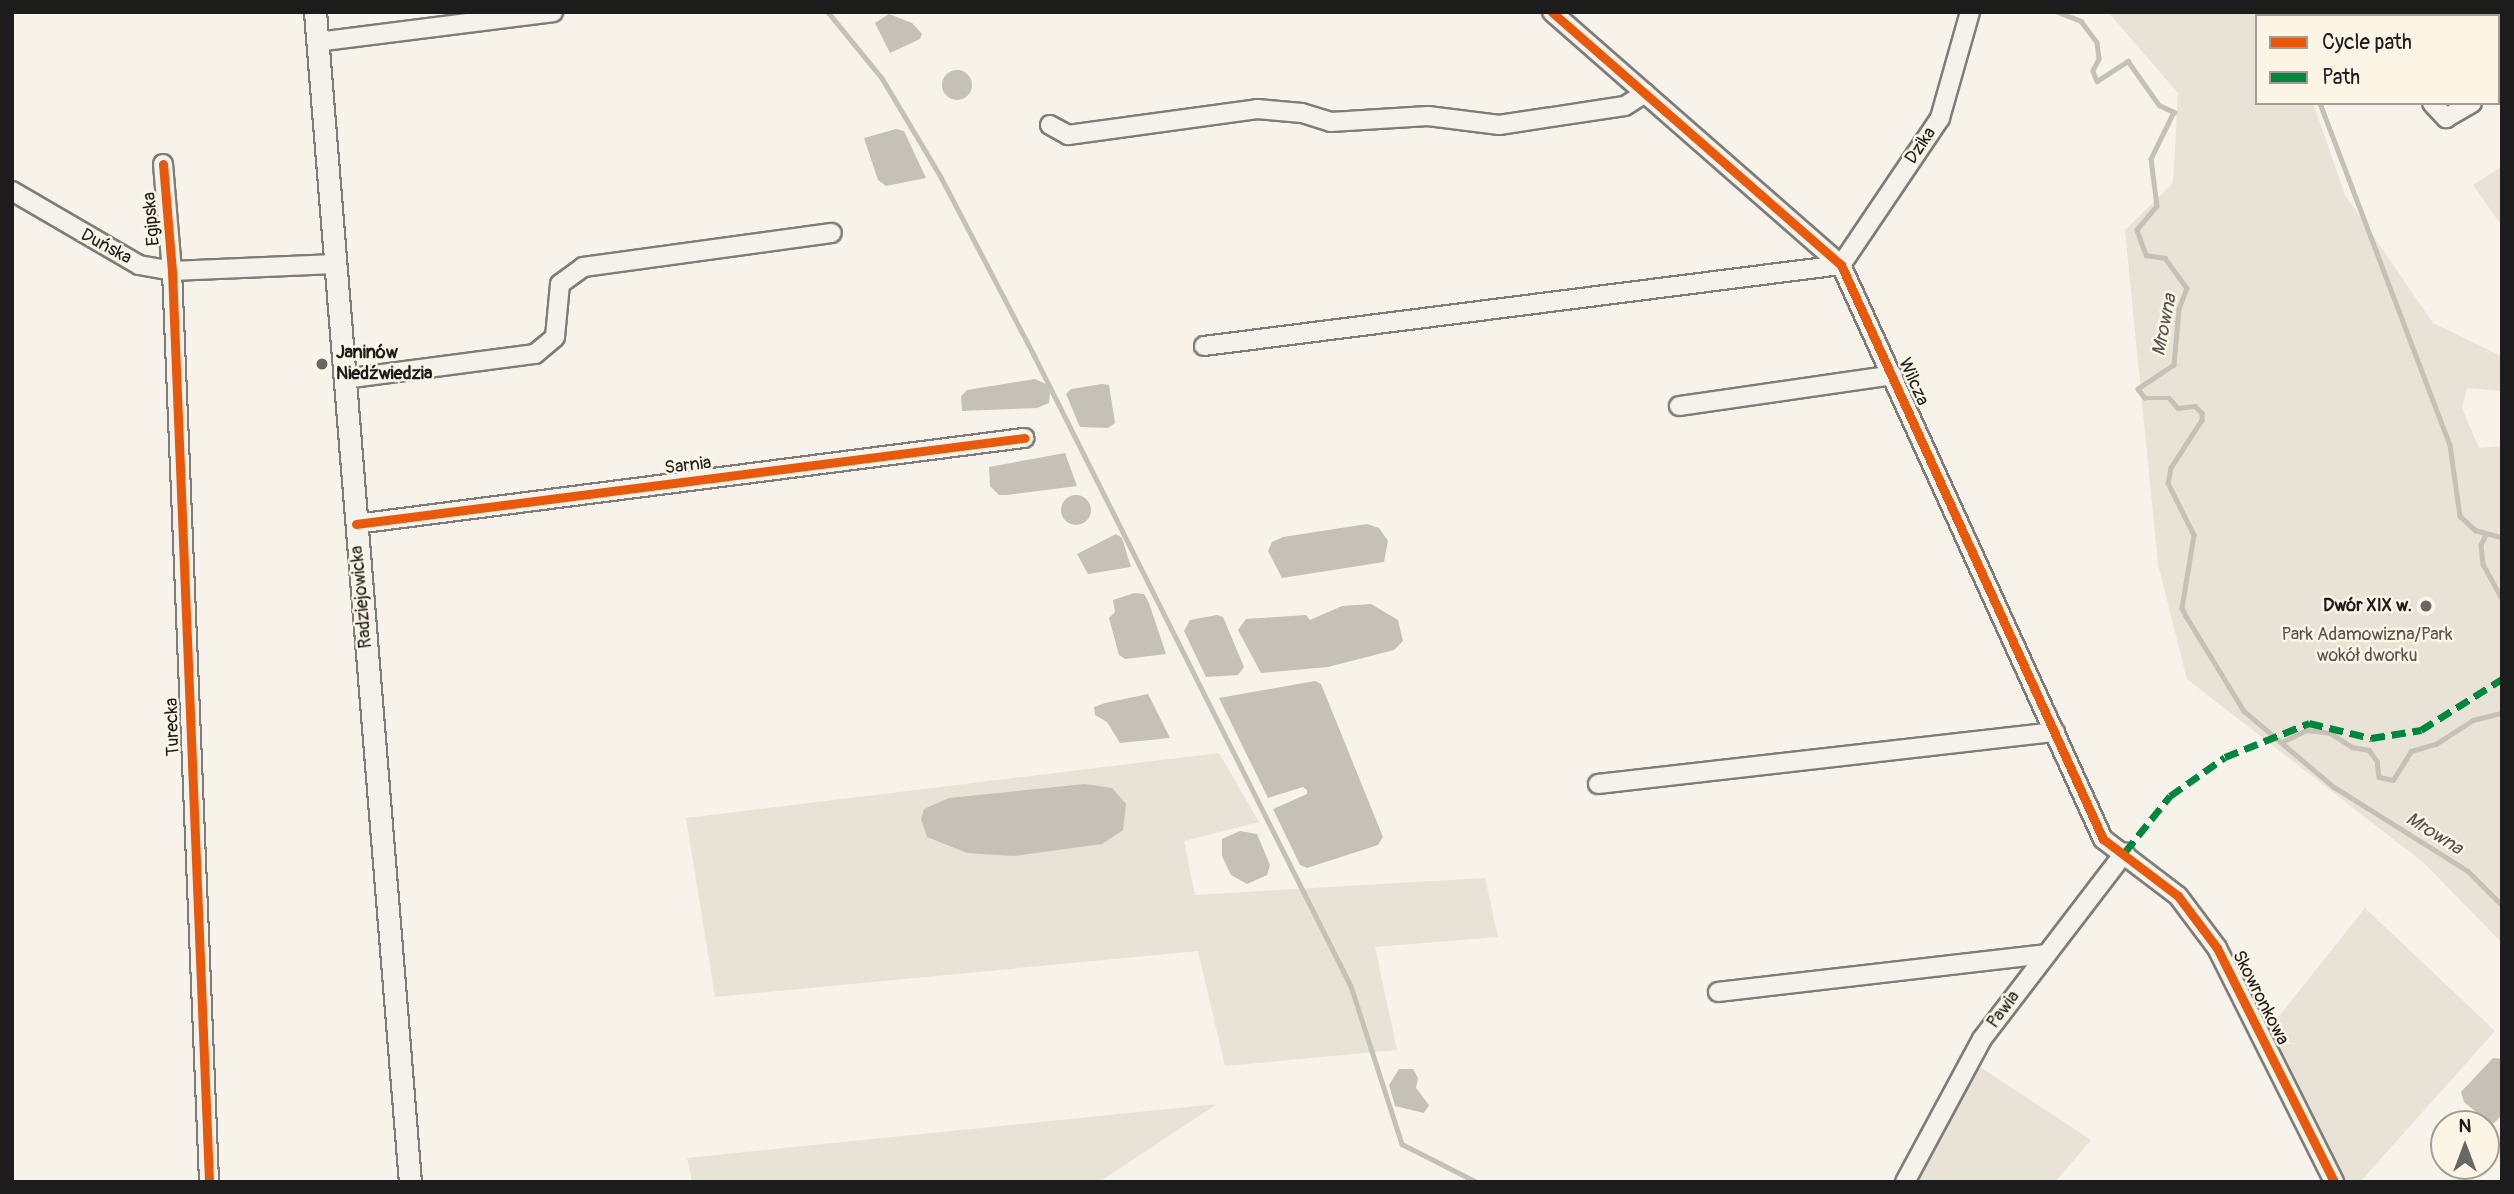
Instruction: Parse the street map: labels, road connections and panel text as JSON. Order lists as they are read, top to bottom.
{
  "streets": {
    "main road": ["Radziejowicka"],
    "street": [
      "Dzika",
      "Egipska",
      "Duńska",
      "Wilcza",
      "Sarnia",
      "Turecka",
      "Skowronkowa",
      "Pawia"
    ]
  },
  "crossings": [
    ["Dzika", "Wilcza"],
    ["Egipska", "Duńska"],
    ["Egipska", "Turecka"],
    ["Duńska", "Radziejowicka"],
    ["Duńska", "Turecka"],
    ["Wilcza", "Skowronkowa"],
    ["Wilcza", "Pawia"],
    ["Sarnia", "Radziejowicka"],
    ["Skowronkowa", "Pawia"]
  ],
  "water": ["Mrowna"],
  "parks": ["Park Adamowizna/Park wokół dworku"],
  "places": ["Janinów Niedźwiedzia", "Dwór XIX w."],
  "legend": ["Cycle path", "Path"],
  "north": "top"
}
